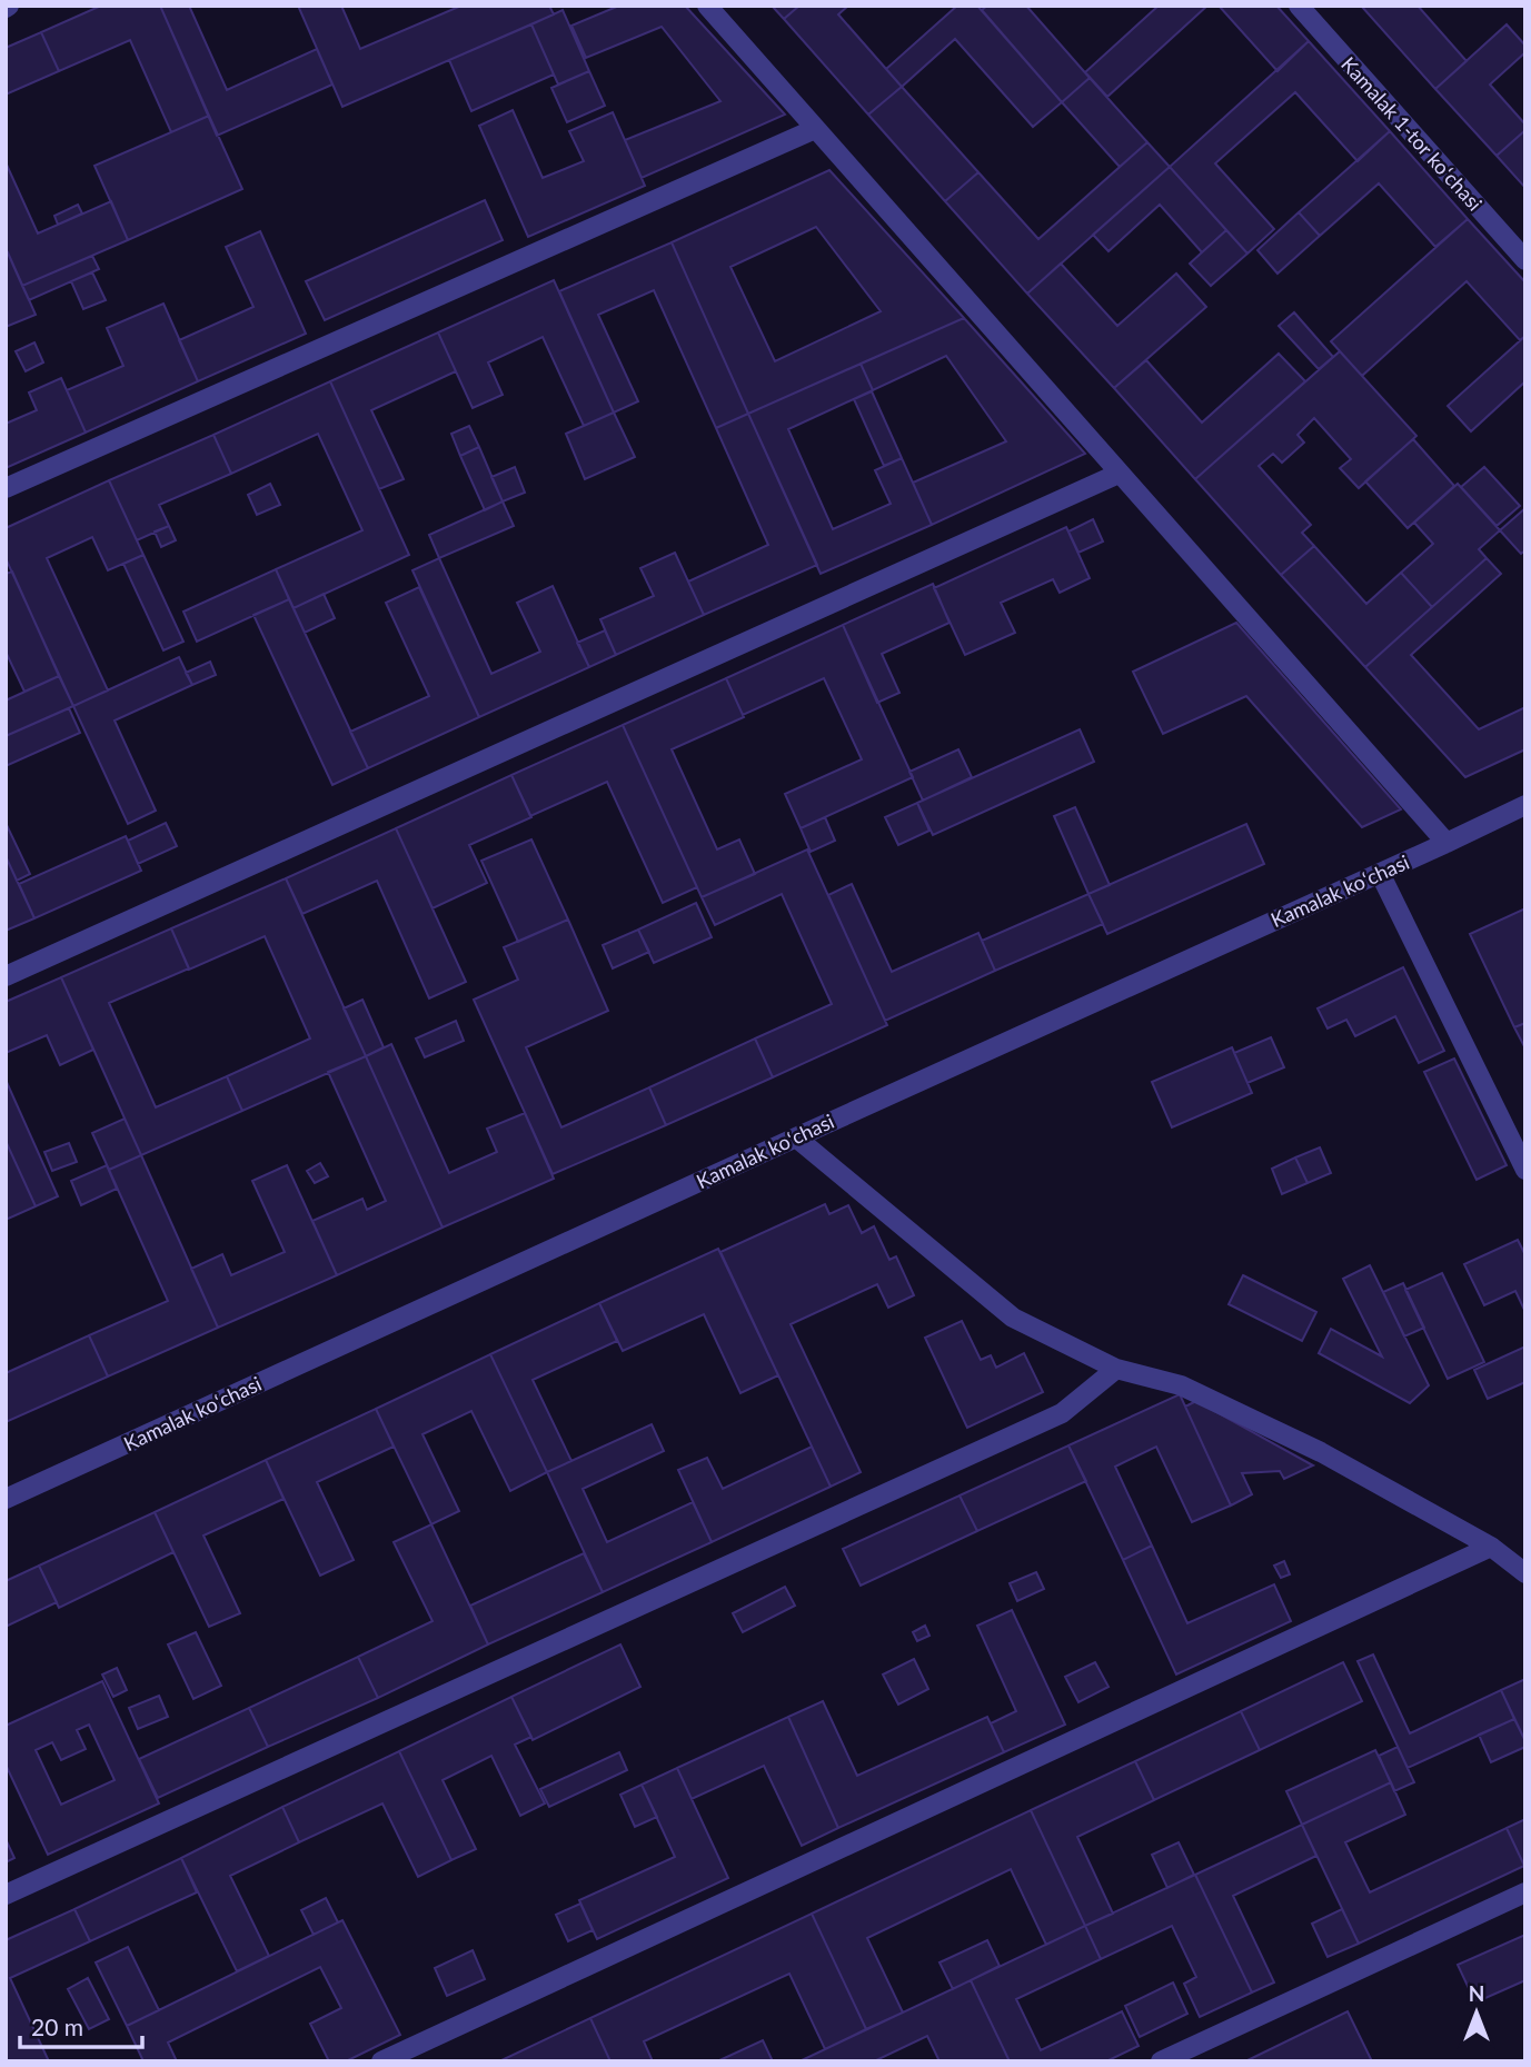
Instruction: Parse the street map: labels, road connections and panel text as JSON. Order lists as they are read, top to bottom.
{
  "streets": {
    "street": ["Kamalak 1-tor koʻchasi", "Kamalak koʻchasi"]
  },
  "scale_bar": "20 m",
  "north": "top"
}
